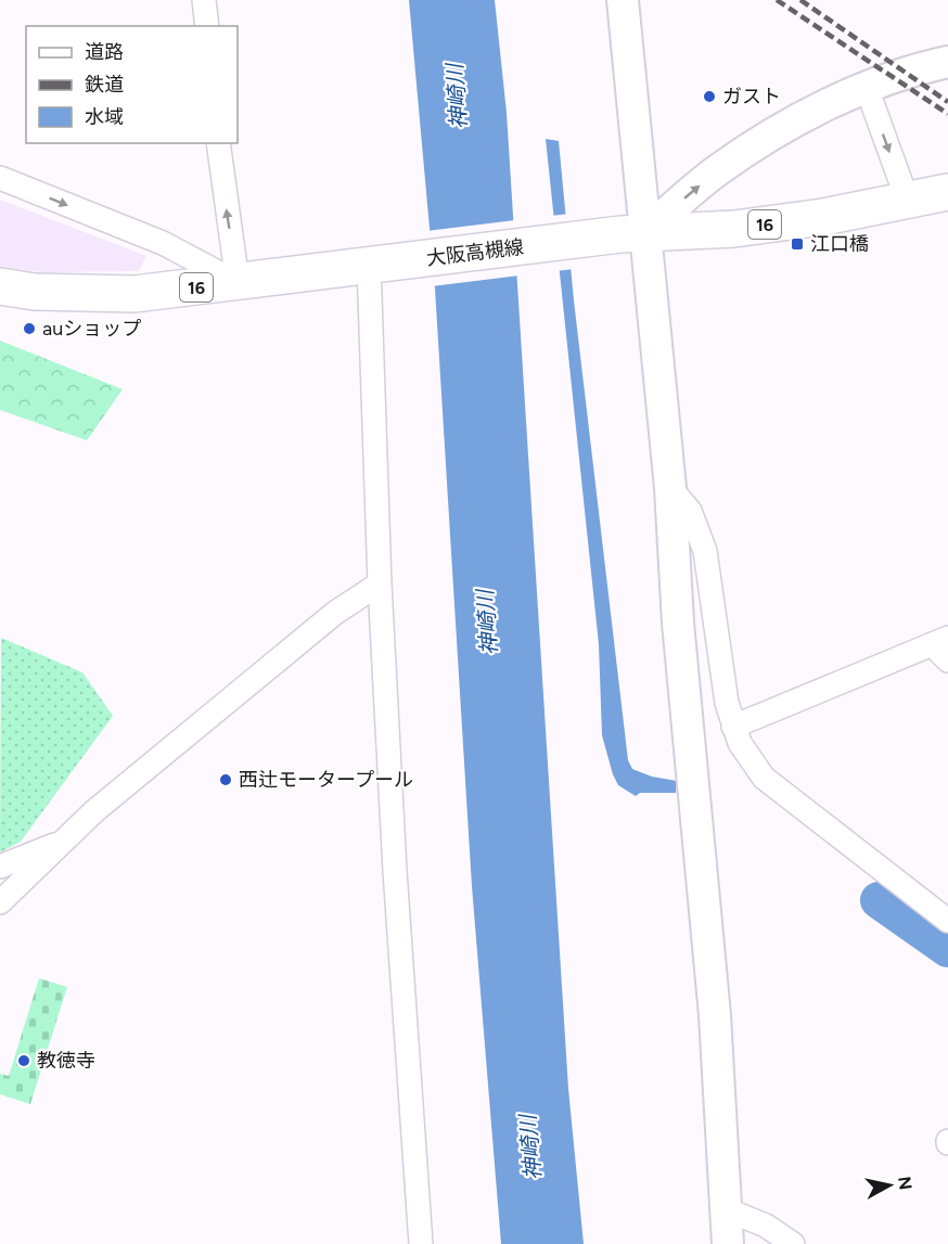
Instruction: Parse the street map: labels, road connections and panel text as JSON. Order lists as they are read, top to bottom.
{
  "streets": {
    "main road": ["16", "大阪高槻線"]
  },
  "water": ["神崎川"],
  "places": {
    "other": [
      "ガスト",
      "auショップ",
      "西辻モータープール",
      "教徳寺"
    ],
    "transit": ["江口橋"]
  },
  "legend": ["道路", "鉄道", "水域"],
  "north": "right"
}
